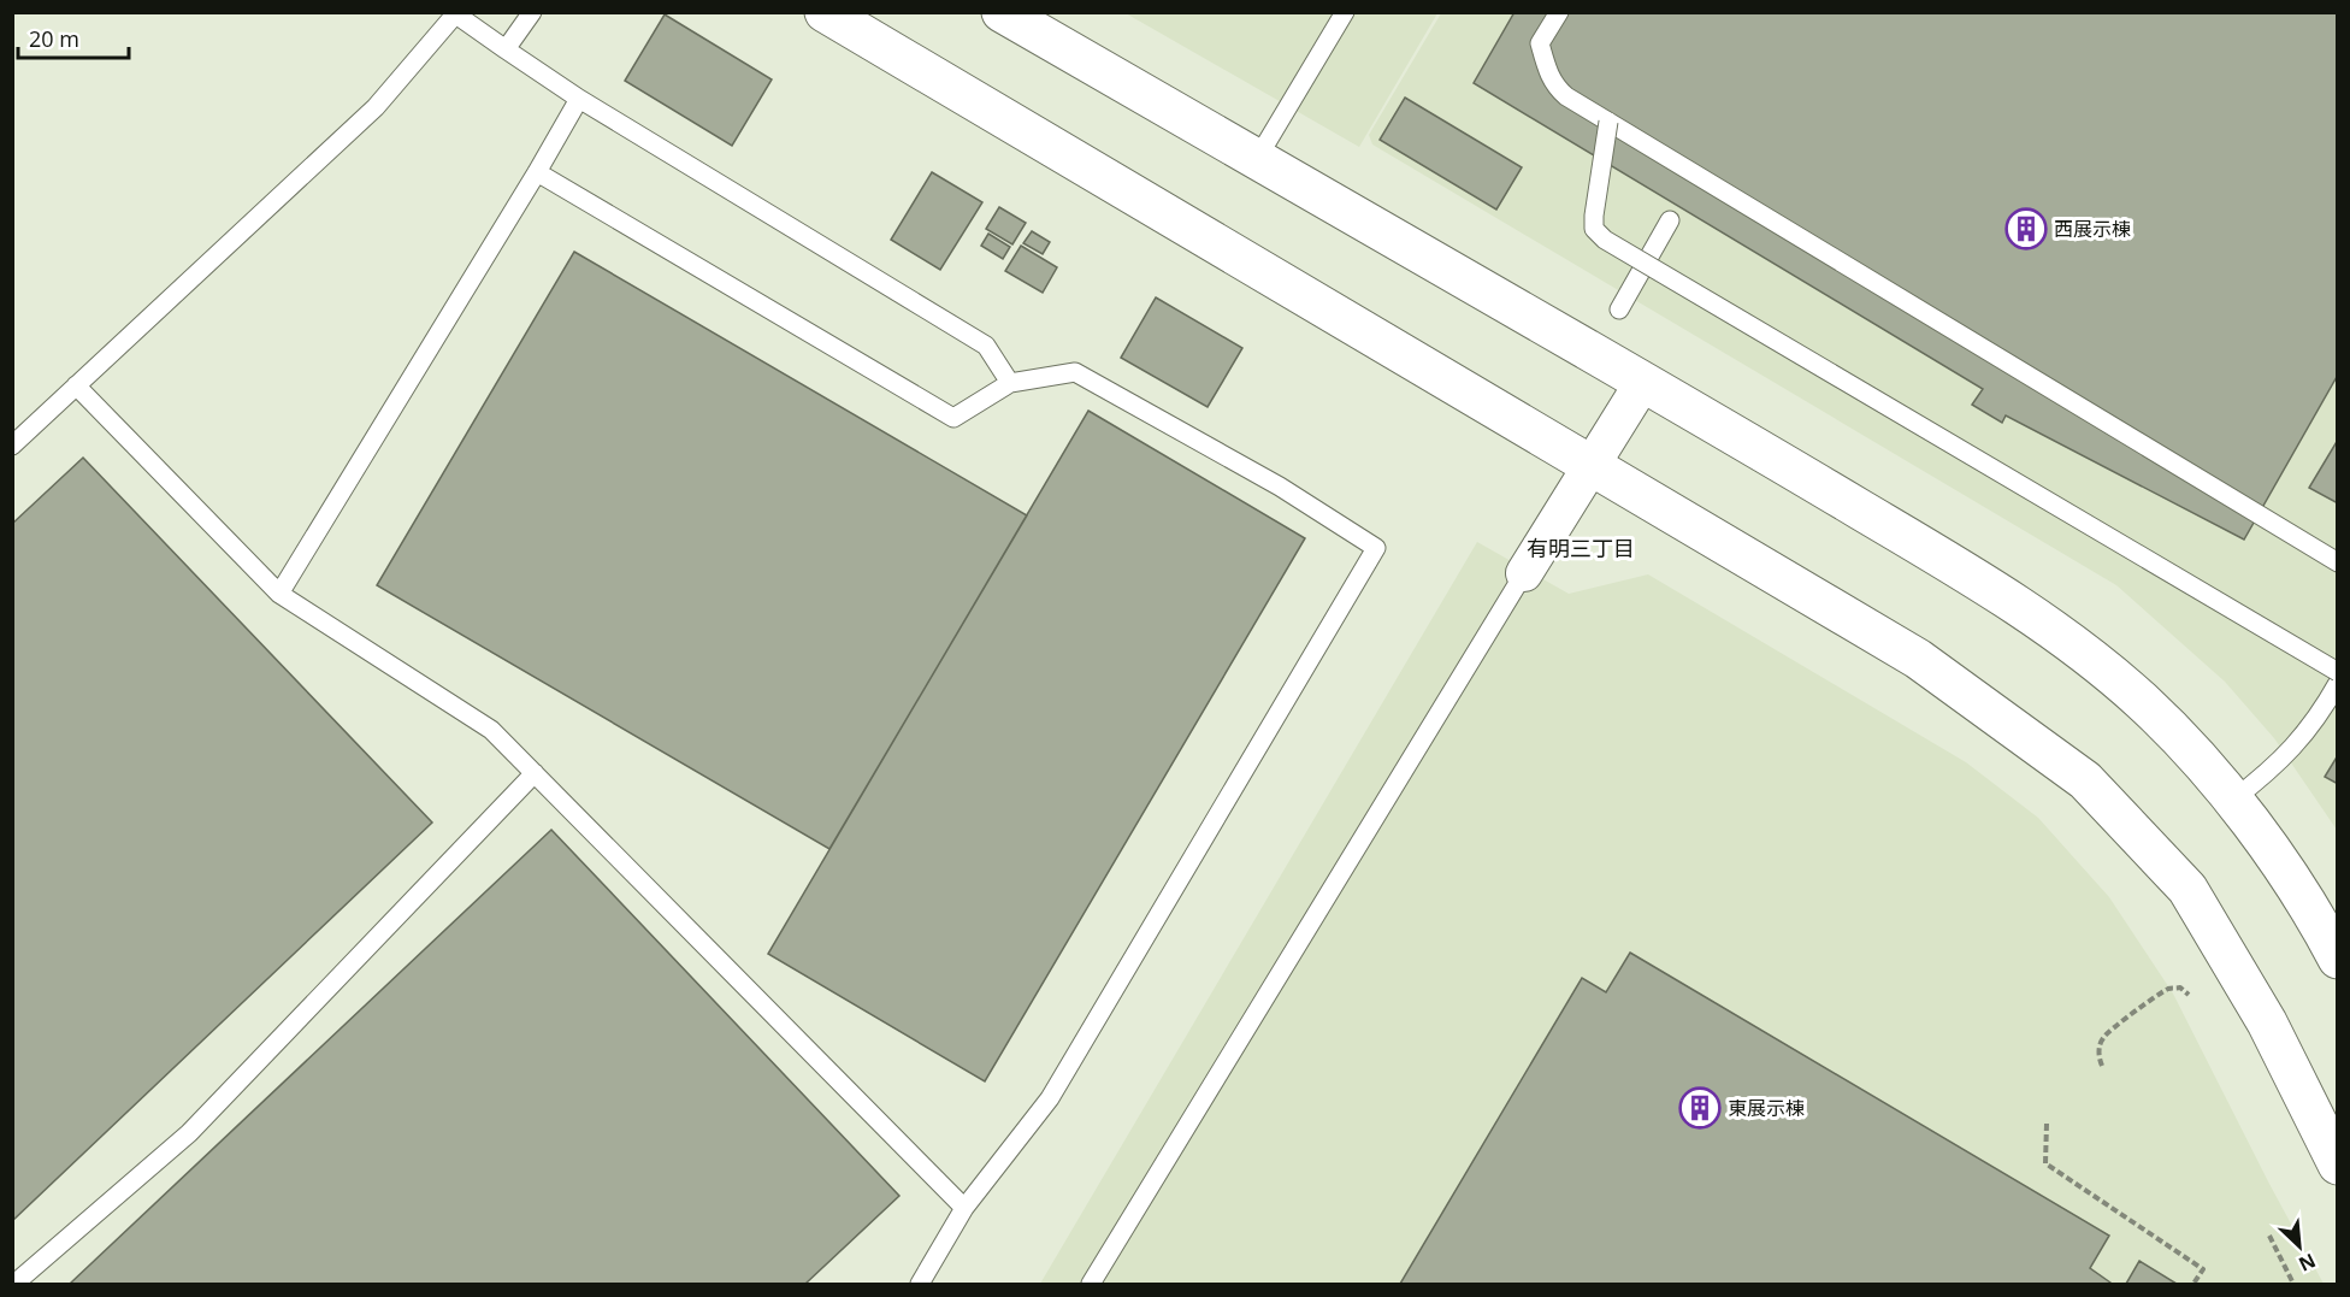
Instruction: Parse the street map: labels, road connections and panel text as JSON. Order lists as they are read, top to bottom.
{
  "districts": ["有明三丁目"],
  "places": {
    "building": ["西展示棟", "東展示棟"]
  },
  "scale_bar": "20 m",
  "north": "bottom right"
}
